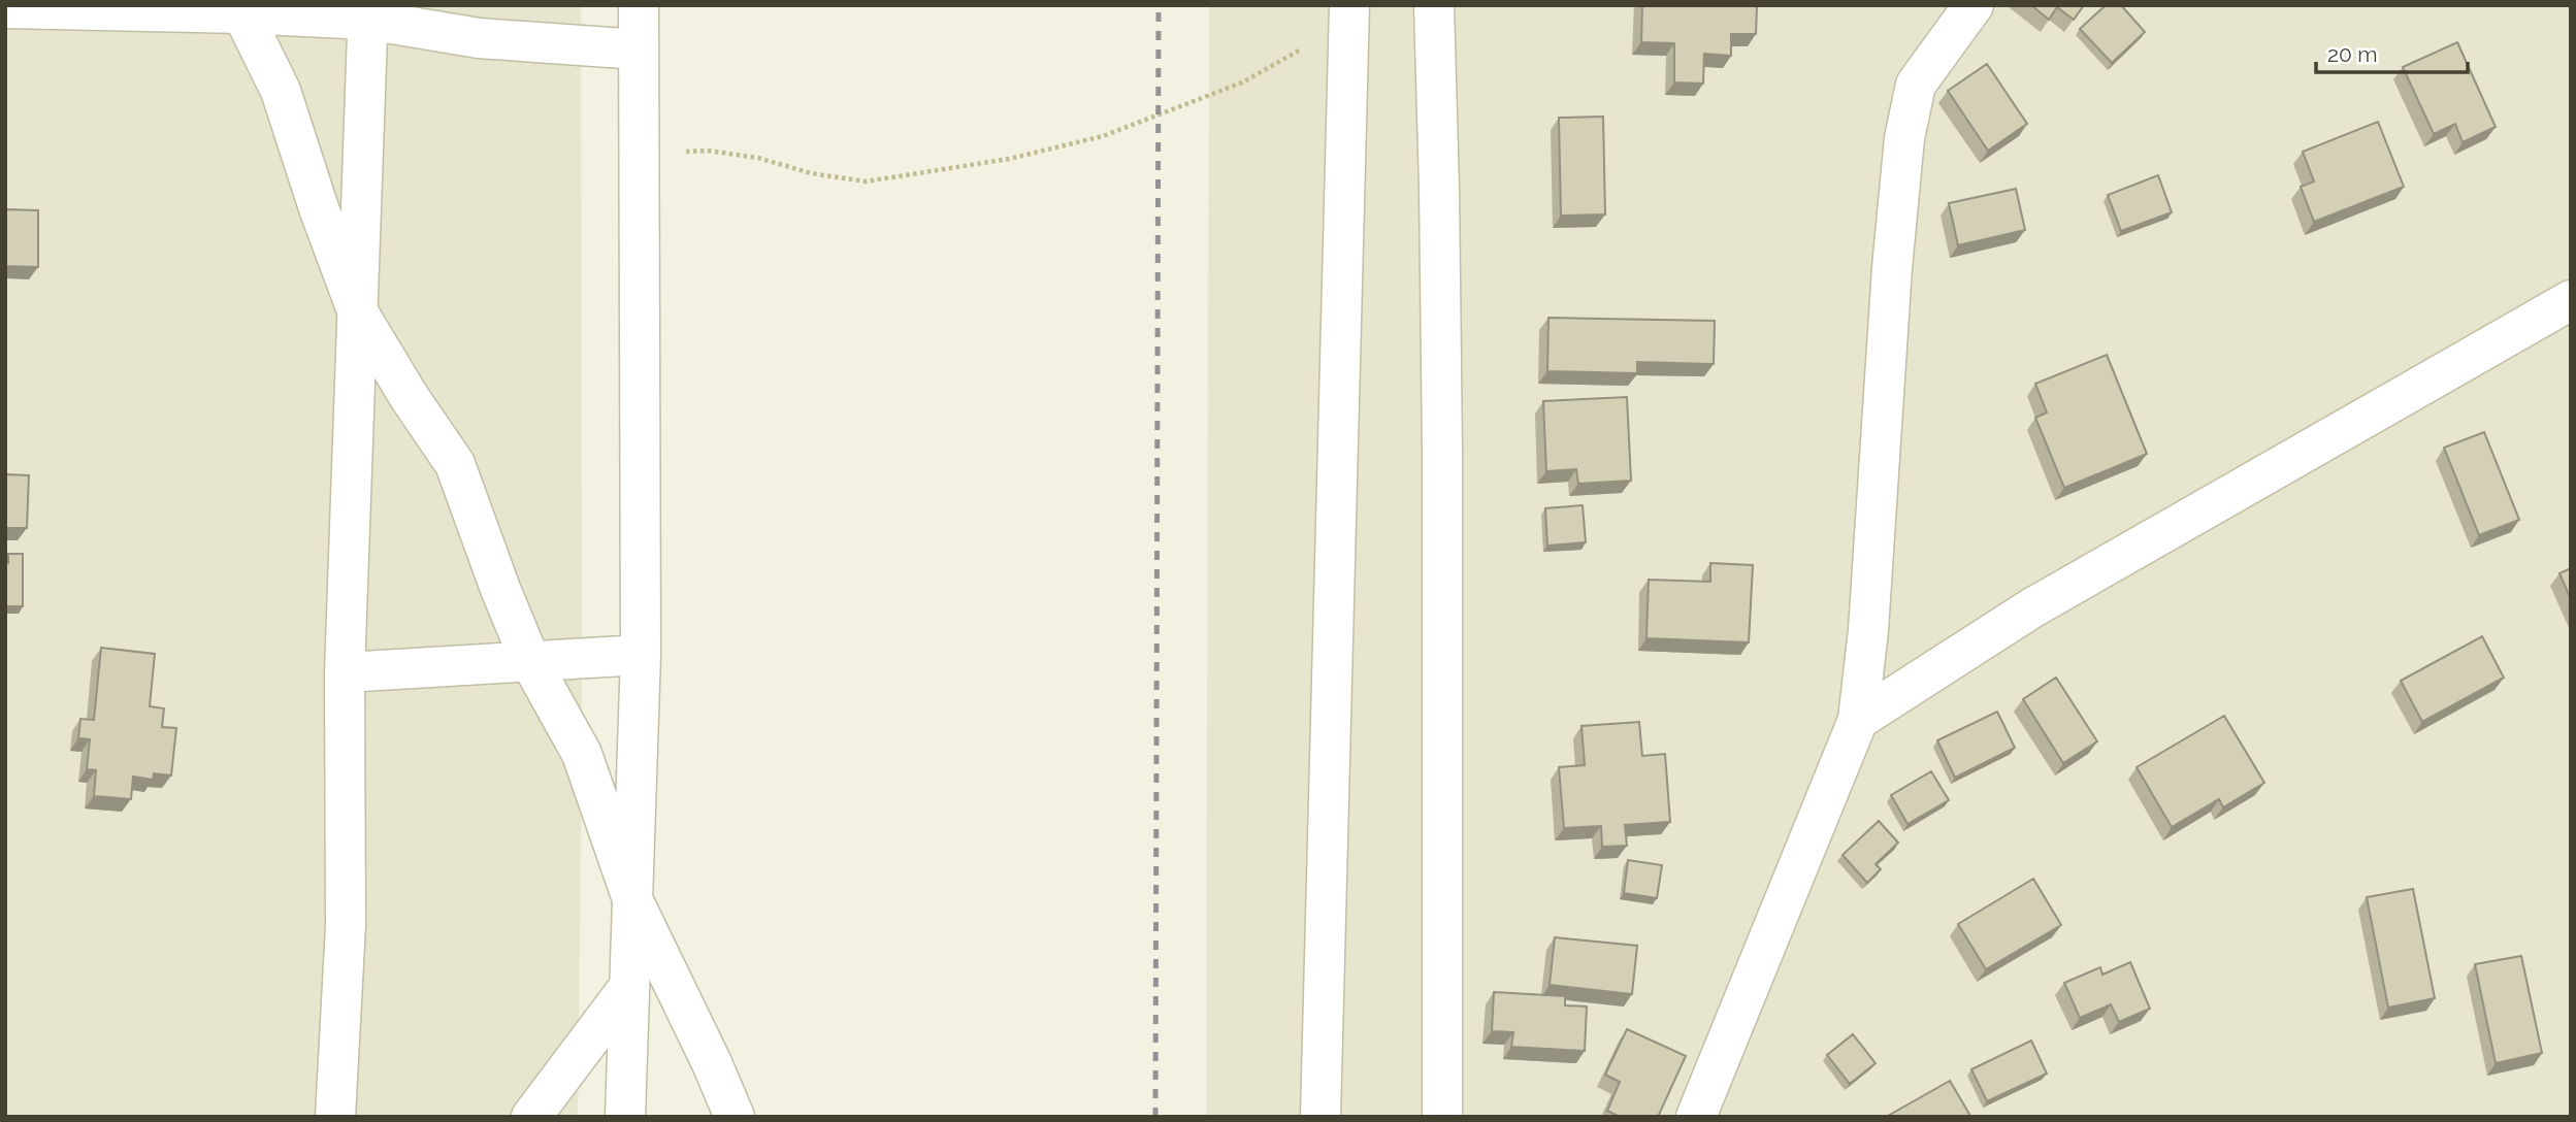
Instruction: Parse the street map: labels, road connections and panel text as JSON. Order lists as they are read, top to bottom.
{
  "scale_bar": "20 m"
}
